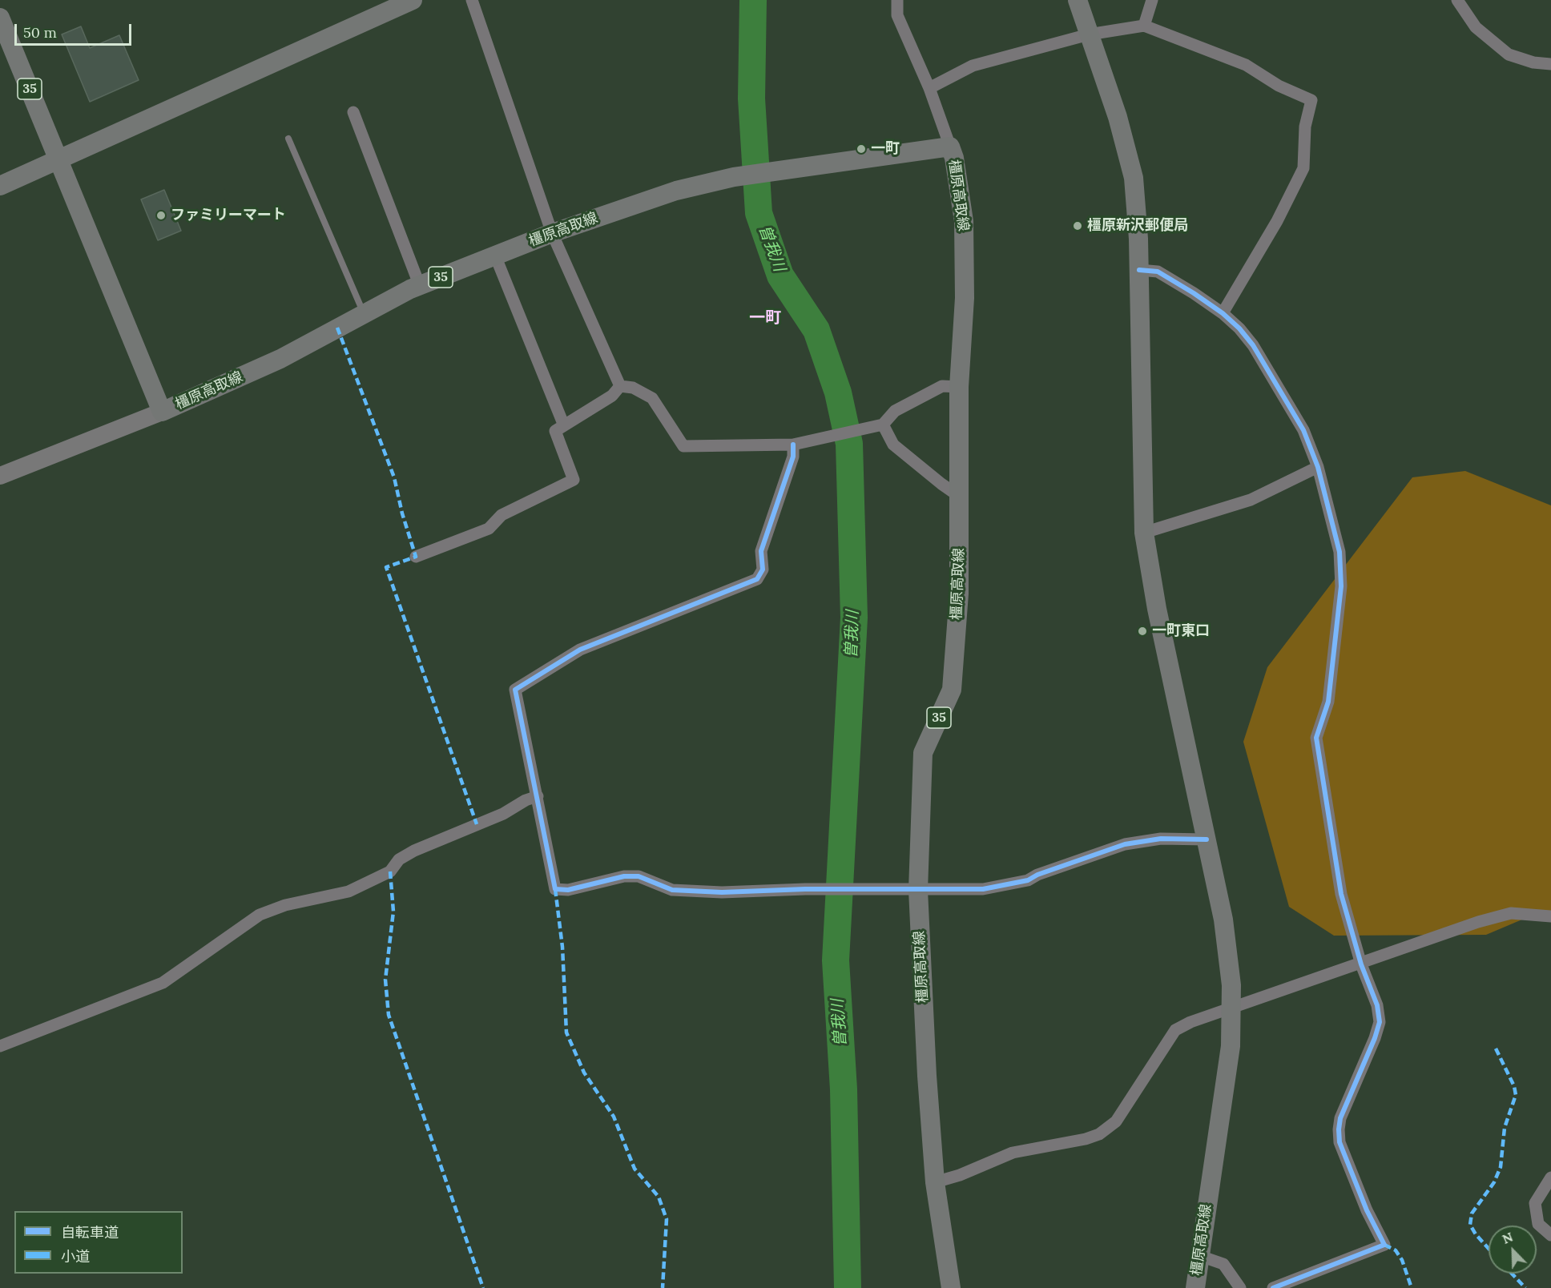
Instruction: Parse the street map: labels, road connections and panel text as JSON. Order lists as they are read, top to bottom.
{
  "streets": {
    "main road": ["35", "橿原高取線"]
  },
  "districts": ["一町"],
  "water": ["曽我川"],
  "places": [
    "一町",
    "ファミリーマート",
    "橿原新沢郵便局",
    "一町東口"
  ],
  "legend": ["自転車道", "小道"],
  "scale_bar": "50 m",
  "north": "top left"
}
